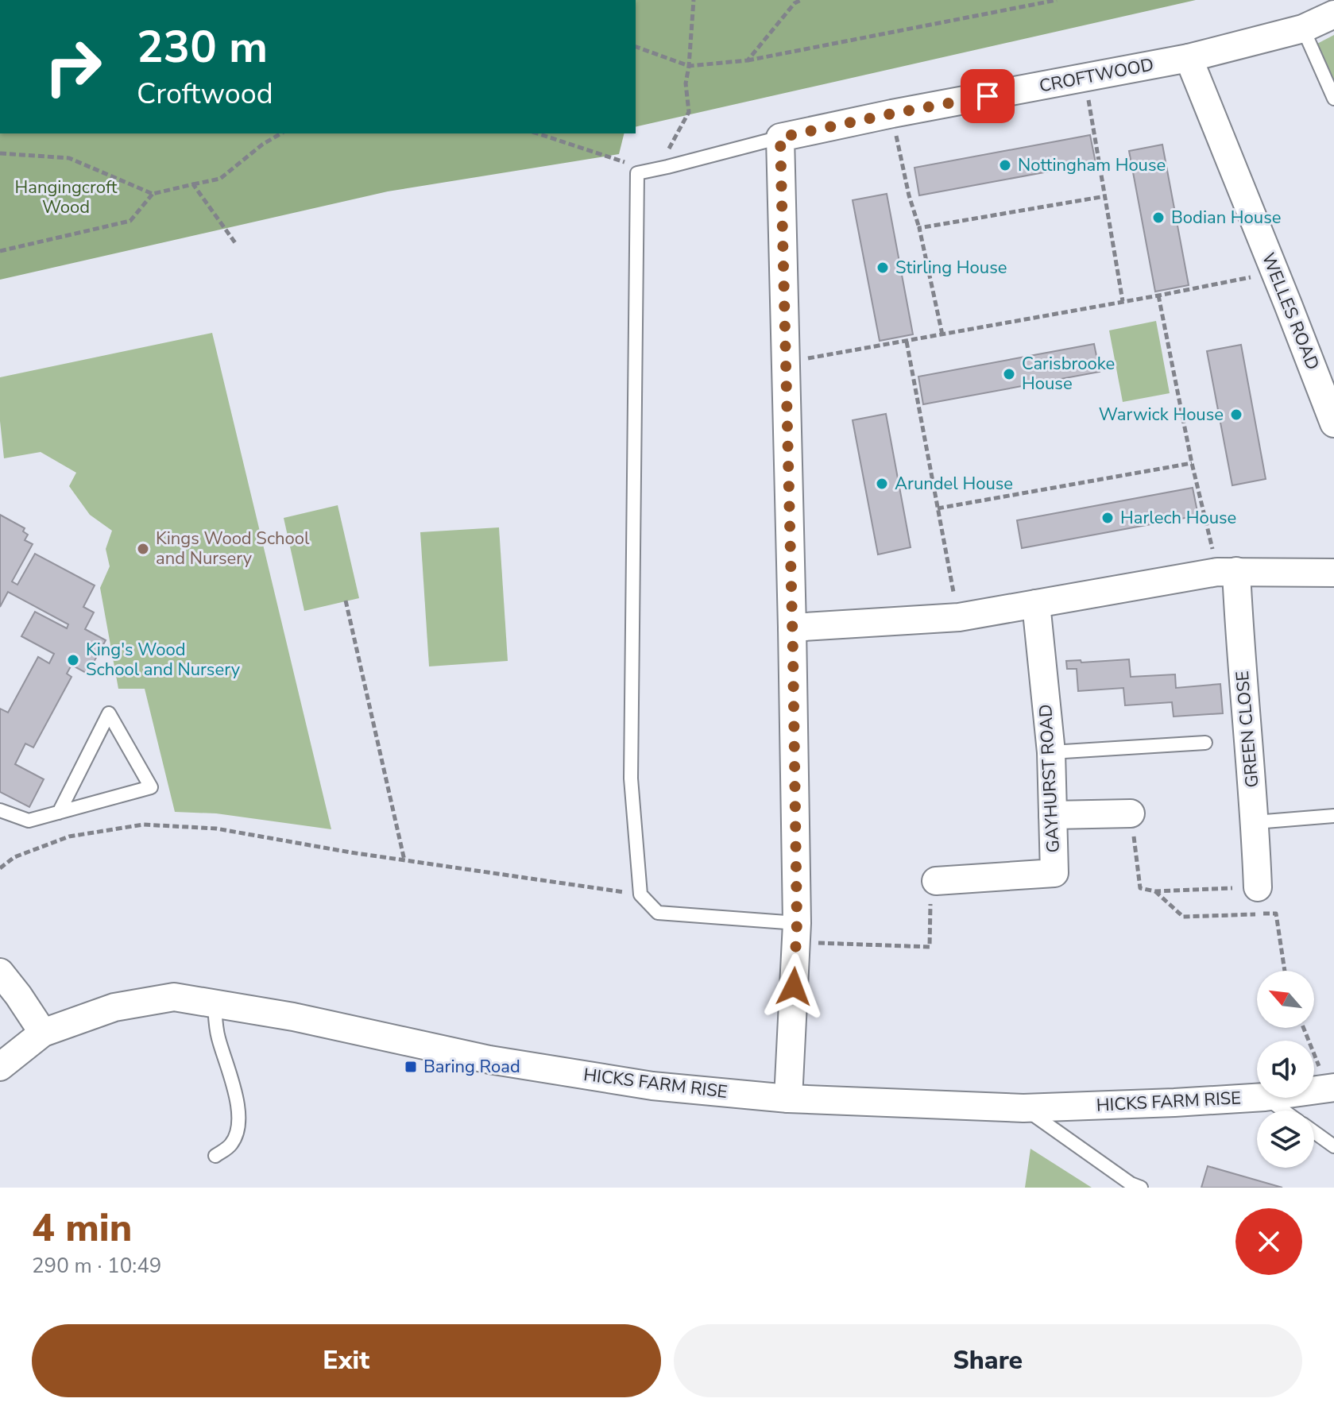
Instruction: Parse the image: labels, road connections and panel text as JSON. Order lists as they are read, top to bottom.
{
  "streets": {
    "street": [
      "CROFTWOOD",
      "WELLES ROAD",
      "GREEN CLOSE",
      "GAYHURST ROAD",
      "HICKS FARM RISE"
    ]
  },
  "crossings": [
    ["CROFTWOOD", "WELLES ROAD"]
  ],
  "parks": ["Hangingcroft Wood"],
  "places": {
    "other": [
      "Nottingham House",
      "Bodian House",
      "Stirling House",
      "Carisbrooke House",
      "Warwick House",
      "Arundel House",
      "Harlech House",
      "Kings Wood School and Nursery",
      "King's Wood School and Nursery"
    ],
    "transit": ["Baring Road"]
  },
  "north": "top left",
  "page": {
    "turn": ["230 m", "Croftwood"],
    "heading": ["4 min", "290 m · 10:49"],
    "buttons": ["Exit", "Share"]
  }
}
